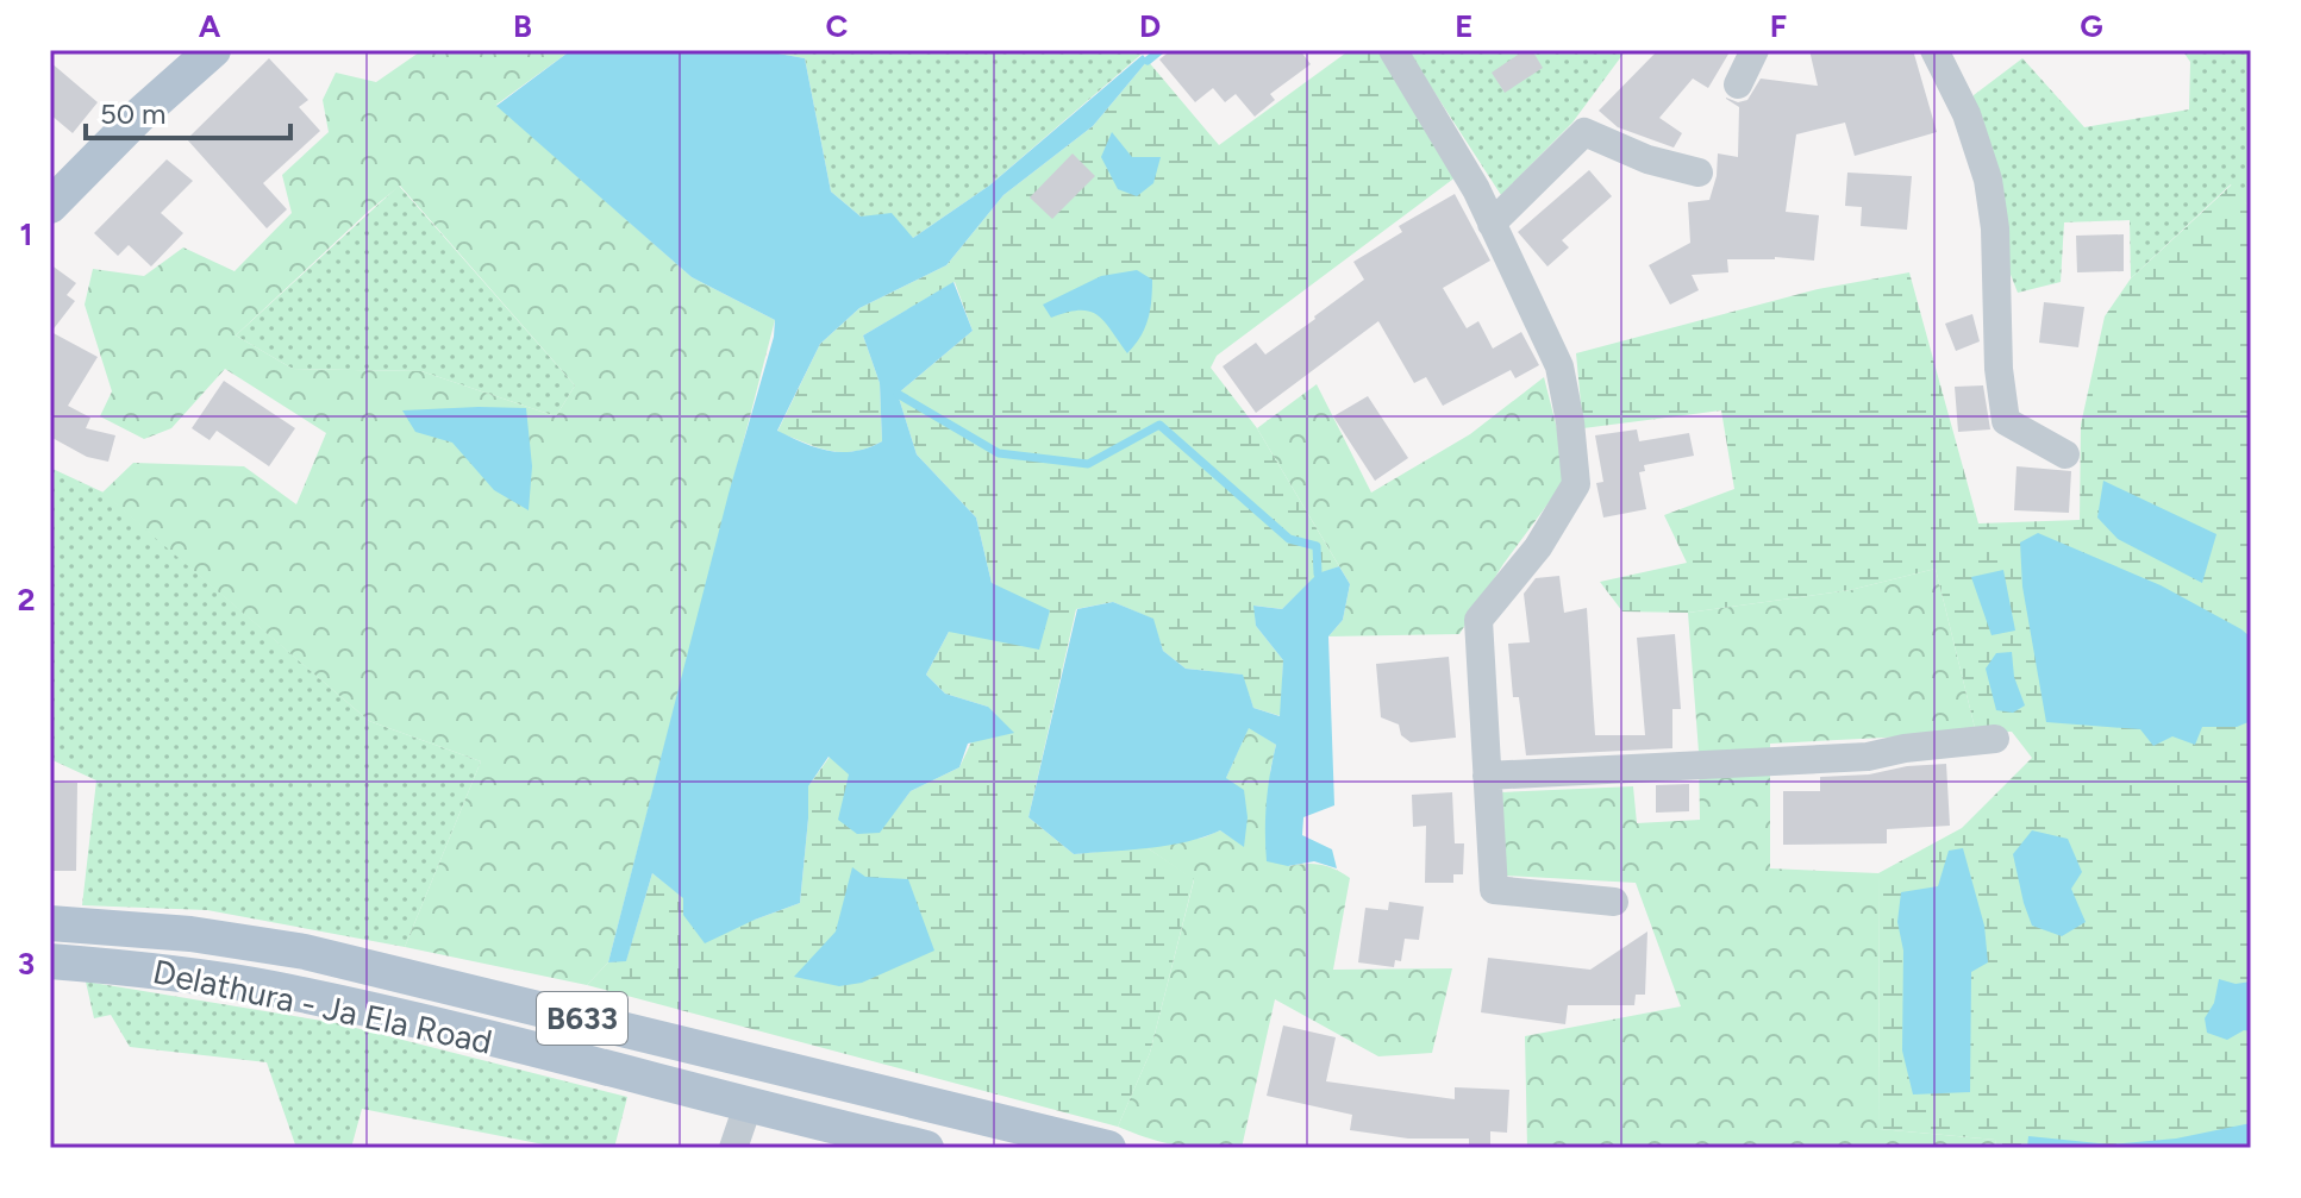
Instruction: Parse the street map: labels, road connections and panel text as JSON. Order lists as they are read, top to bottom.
{
  "streets": {
    "main road": ["Delathura - Ja Ela Road", "B633"]
  },
  "scale_bar": "50 m",
  "grid": {
    "columns": [
      "A",
      "B",
      "C",
      "D",
      "E",
      "F",
      "G"
    ],
    "rows": ["1", "2", "3"]
  }
}
